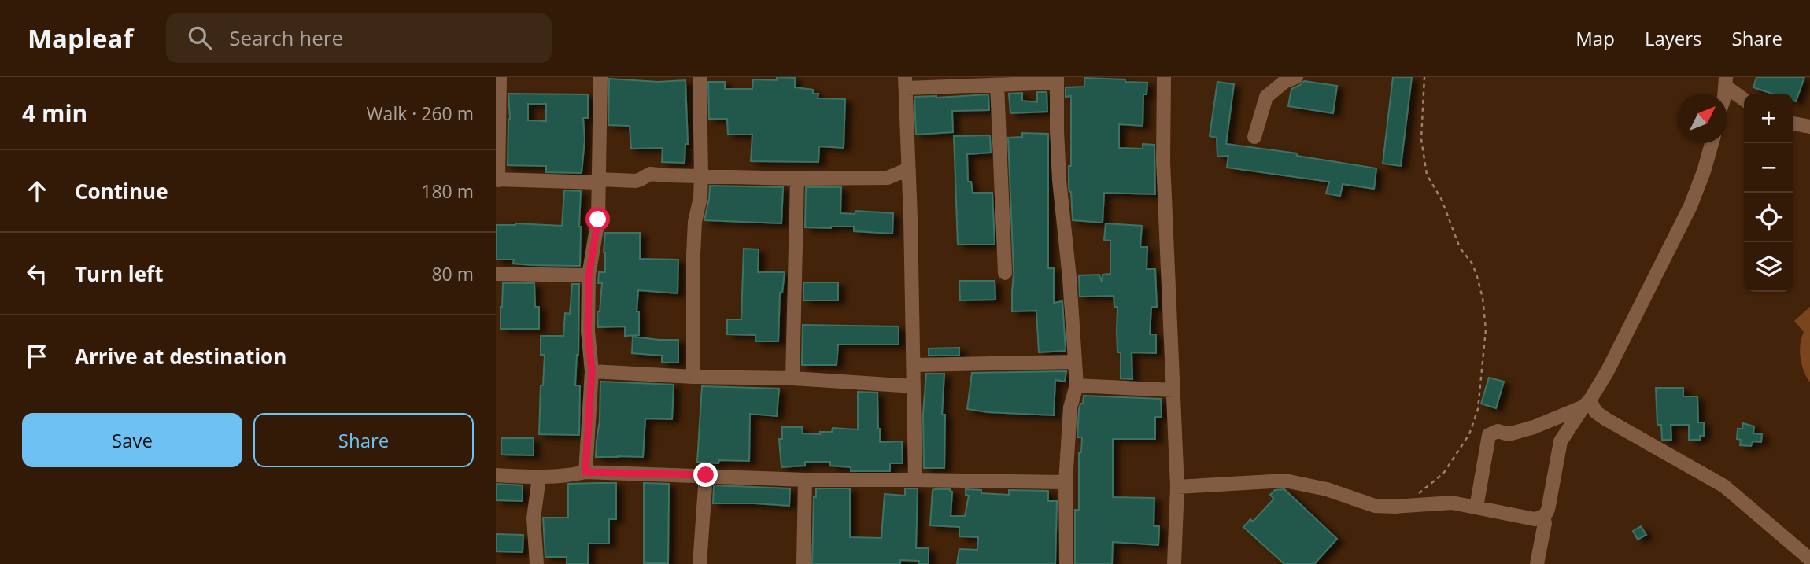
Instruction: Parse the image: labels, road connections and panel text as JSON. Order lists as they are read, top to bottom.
{
  "north": "top right",
  "page": {
    "header": "Mapleaf",
    "search": "Search here",
    "nav": ["Map", "Layers", "Share"],
    "heading": ["4 min", "Walk · 260 m"],
    "map_buttons": ["+", "−"],
    "list": [
      ["Continue", "180 m"],
      ["Turn left", "80 m"],
      "Arrive at destination"
    ],
    "buttons": ["Save", "Share"]
  }
}
